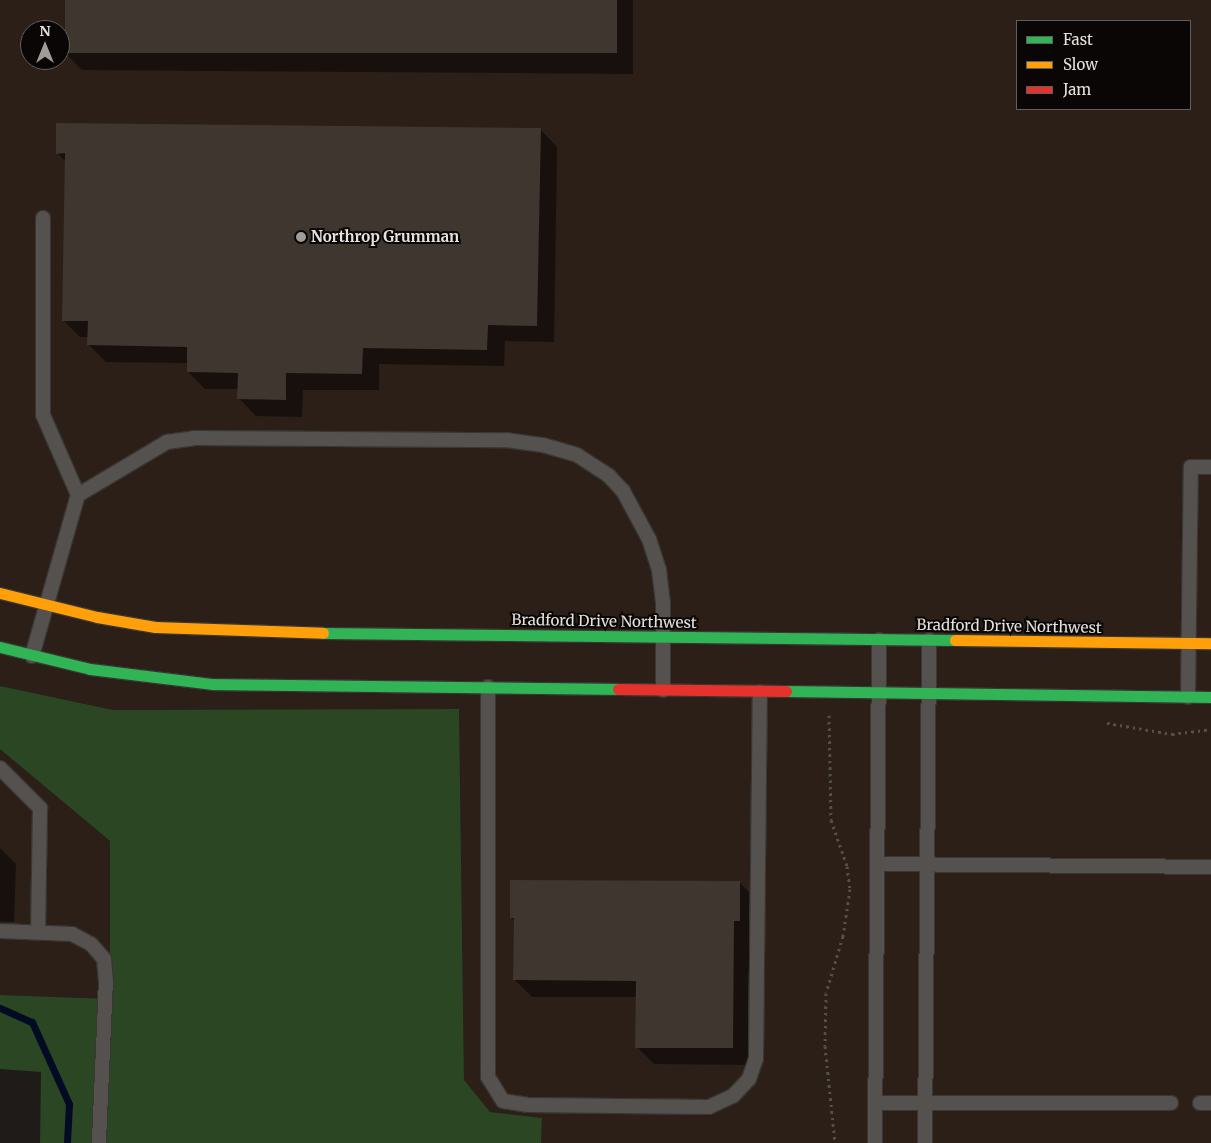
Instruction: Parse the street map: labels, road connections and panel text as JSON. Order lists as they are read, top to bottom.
{
  "streets": {
    "main road": ["Bradford Drive Northwest"]
  },
  "places": ["Northrop Grumman"],
  "legend": ["Fast", "Slow", "Jam"],
  "north": "top"
}
